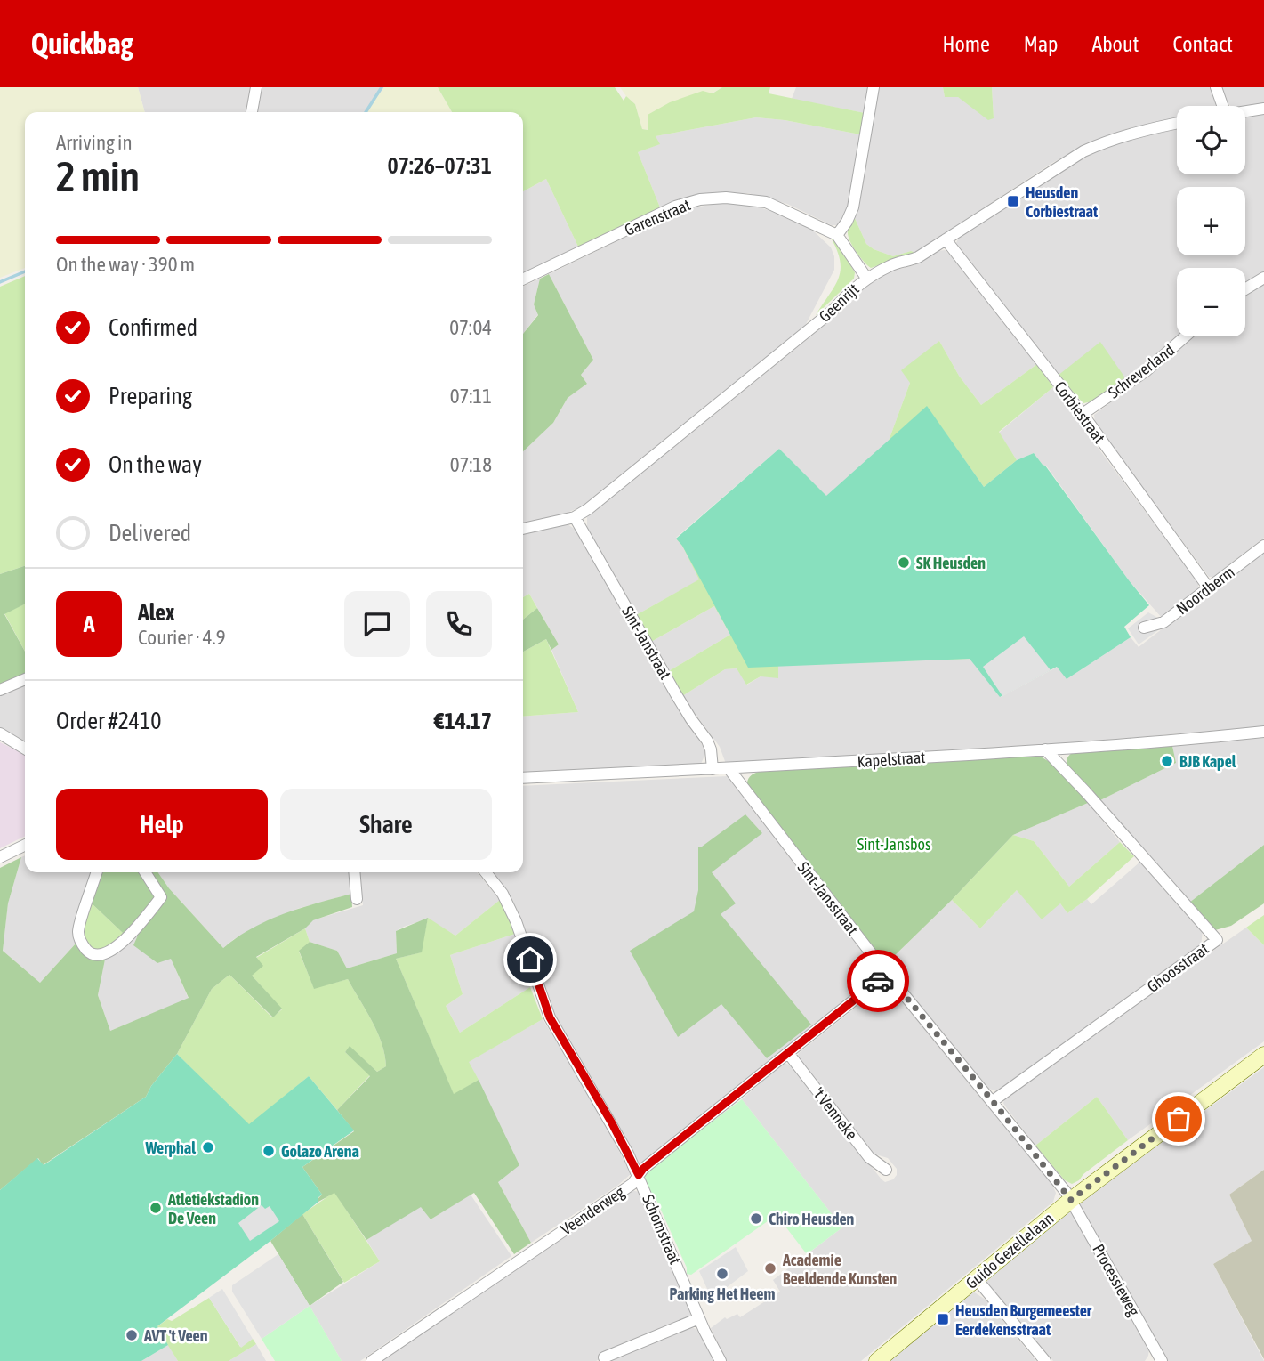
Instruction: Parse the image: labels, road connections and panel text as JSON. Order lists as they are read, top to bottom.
{
  "streets": {
    "main road": ["Guido Gezellelaan"],
    "street": [
      "Garenstraat",
      "Geenrijt",
      "Schreverland",
      "Corbiestraat",
      "Noordberm",
      "Sint-Janstraat",
      "Kapelstraat",
      "Sint-Jansstraat",
      "Ghoosstraat",
      "'t Venneke",
      "Veenderweg",
      "Schomstraat",
      "Processieweg"
    ]
  },
  "crossings": [
    ["Geenrijt", "Corbiestraat"],
    ["Geenrijt", "Sint-Janstraat"],
    ["Schreverland", "Corbiestraat"],
    ["Corbiestraat", "Noordberm"],
    ["Sint-Janstraat", "Kapelstraat"],
    ["Kapelstraat", "Sint-Jansstraat"],
    ["Kapelstraat", "Ghoosstraat"],
    ["Sint-Jansstraat", "Ghoosstraat"],
    ["Sint-Jansstraat", "Veenderweg"],
    ["Sint-Jansstraat", "Guido Gezellelaan"],
    ["Sint-Jansstraat", "Processieweg"],
    ["'t Venneke", "Veenderweg"],
    ["Veenderweg", "Schomstraat"],
    ["Guido Gezellelaan", "Processieweg"]
  ],
  "parks": ["Sint-Jansbos"],
  "places": {
    "transit": ["Heusden Corbiestraat", "Heusden Burgemeester Eerdekensstraat"],
    "other": [
      "SK Heusden",
      "BJB Kapel",
      "Werphal",
      "Golazo Arena",
      "Atletiekstadion De Veen",
      "Chiro Heusden",
      "Academie Beeldende Kunsten",
      "Parking Het Heem",
      "AVT 't Veen"
    ]
  },
  "page": {
    "header": "Quickbag",
    "nav": [
      "Home",
      "Map",
      "About",
      "Contact"
    ],
    "map_buttons": ["+", "−"],
    "heading": ["2 min", "Arriving in", "07:26–07:31"],
    "panel": [
      "Alex",
      "Courier · 4.9",
      "Order #2410",
      "€14.17"
    ],
    "bar": "On the way · 390 m",
    "list": [
      ["Confirmed", "07:04"],
      ["Preparing", "07:11"],
      ["On the way", "07:18"],
      "Delivered"
    ],
    "round": "A",
    "buttons": ["Help", "Share"]
  }
}
